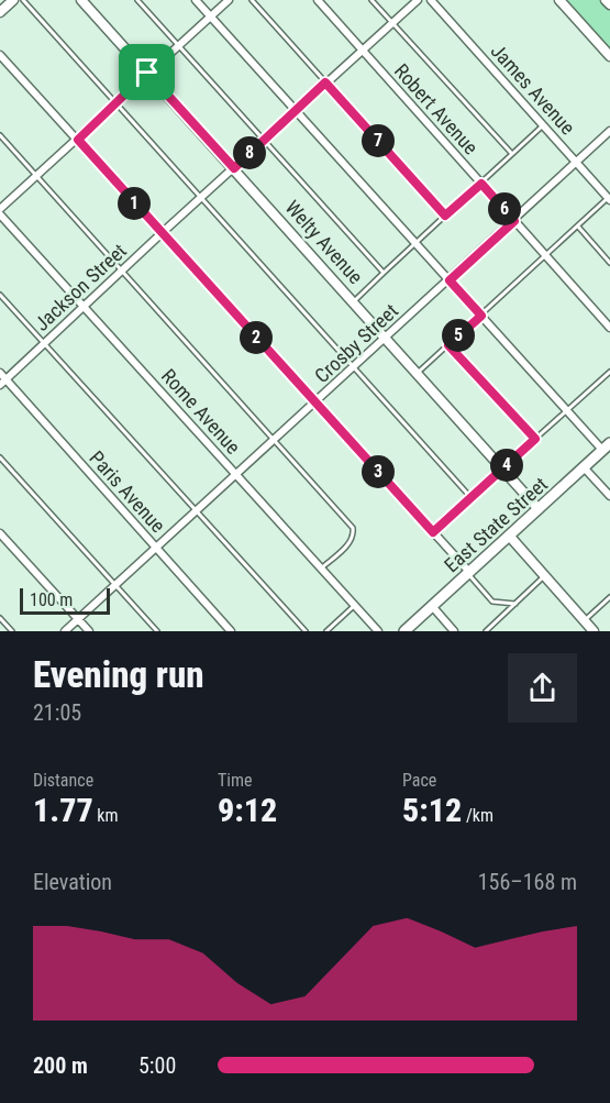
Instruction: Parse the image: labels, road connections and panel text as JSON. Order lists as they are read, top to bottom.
{
  "streets": {
    "main road": ["East State Street"],
    "street": [
      "James Avenue",
      "Robert Avenue",
      "Welty Avenue",
      "Jackson Street",
      "Crosby Street",
      "Rome Avenue",
      "Paris Avenue"
    ]
  },
  "crossings": [
    ["James Avenue", "Crosby Street"],
    ["Robert Avenue", "Jackson Street"],
    ["Robert Avenue", "Crosby Street"],
    ["Welty Avenue", "Jackson Street"],
    ["Welty Avenue", "Crosby Street"],
    ["Welty Avenue", "East State Street"],
    ["Jackson Street", "Rome Avenue"],
    ["Jackson Street", "Paris Avenue"],
    ["Crosby Street", "Rome Avenue"],
    ["Crosby Street", "Paris Avenue"]
  ],
  "scale_bar": "100 m",
  "page": {
    "pins": [
      "7",
      "8",
      "1",
      "6",
      "5",
      "2",
      "4",
      "3"
    ],
    "scale": "100 m",
    "heading": ["Evening run", "21:05"],
    "stats": [
      ["Distance", "1.77 km"],
      ["Time", "9:12"],
      ["Pace", "5:12 /km"]
    ],
    "chart": ["Elevation", "156–168 m"],
    "list": [
      {
        "name": "200 m",
        "note": "5:00"
      }
    ]
  }
}
